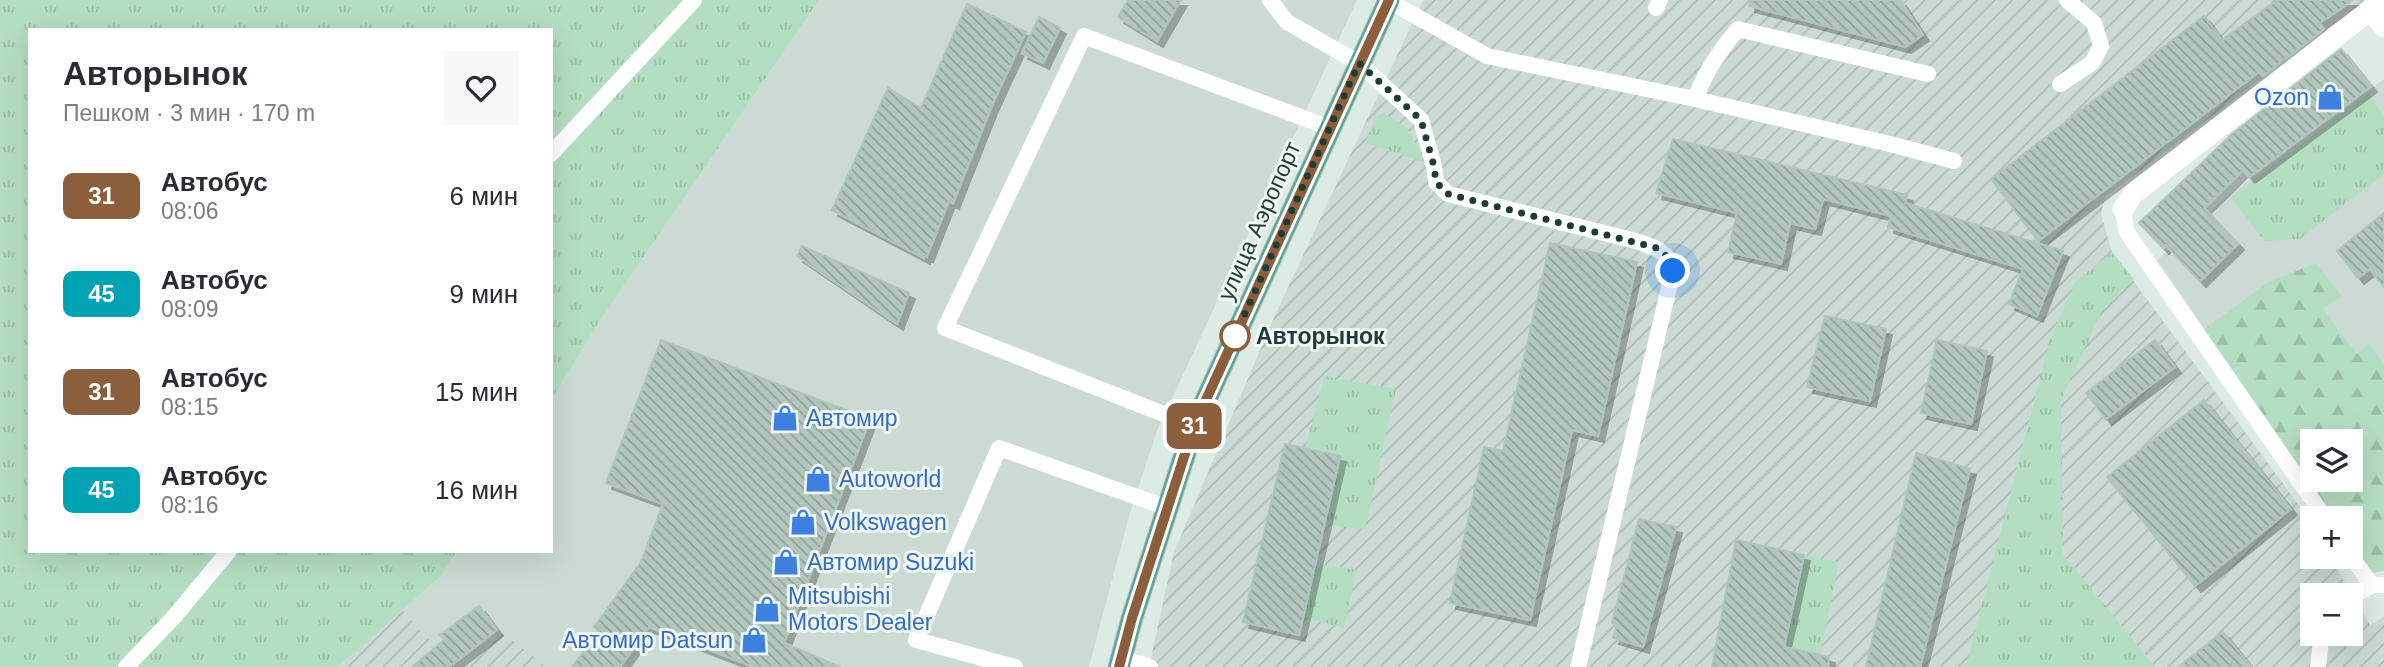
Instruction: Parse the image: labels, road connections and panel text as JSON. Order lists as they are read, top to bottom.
{
  "streets": {
    "main road": ["улица Аэропорт"]
  },
  "places": {
    "shop": [
      "Ozon",
      "Автомир",
      "Autoworld",
      "Volkswagen",
      "Автомир Suzuki",
      "Mitsubishi Motors Dealer",
      "Автомир Datsun"
    ],
    "other": ["Авторынок"]
  },
  "lines": ["bus line 31"],
  "page": {
    "on_map": "31",
    "heading": ["Авторынок", "Пешком · 3 мин · 170 m"],
    "list": [
      {
        "mark": "31",
        "name": "Автобус",
        "note": "08:06",
        "value": "6 мин"
      },
      {
        "mark": "45",
        "name": "Автобус",
        "note": "08:09",
        "value": "9 мин"
      },
      {
        "mark": "31",
        "name": "Автобус",
        "note": "08:15",
        "value": "15 мин"
      },
      {
        "mark": "45",
        "name": "Автобус",
        "note": "08:16",
        "value": "16 мин"
      }
    ],
    "map_buttons": ["+", "−"]
  }
}
